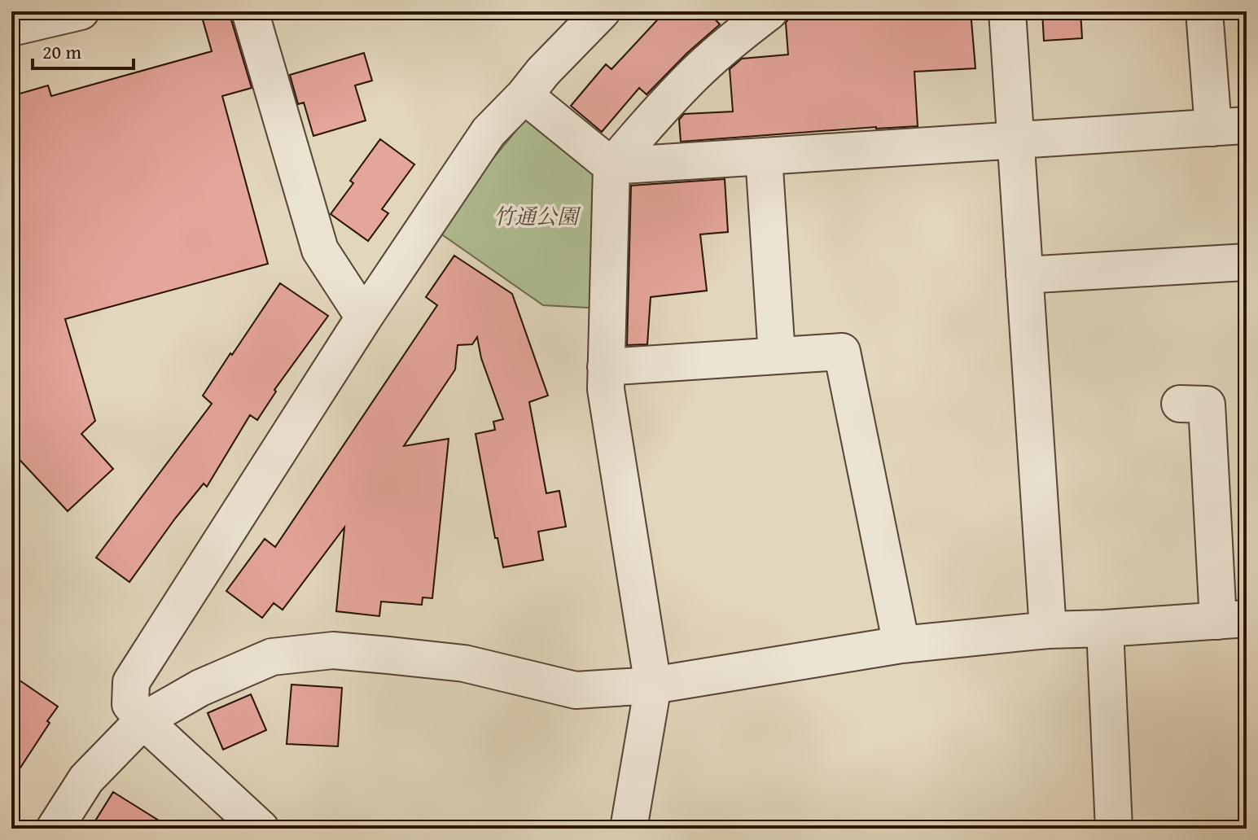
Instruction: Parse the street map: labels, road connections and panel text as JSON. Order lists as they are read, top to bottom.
{
  "parks": ["竹通公園"],
  "scale_bar": "20 m"
}
